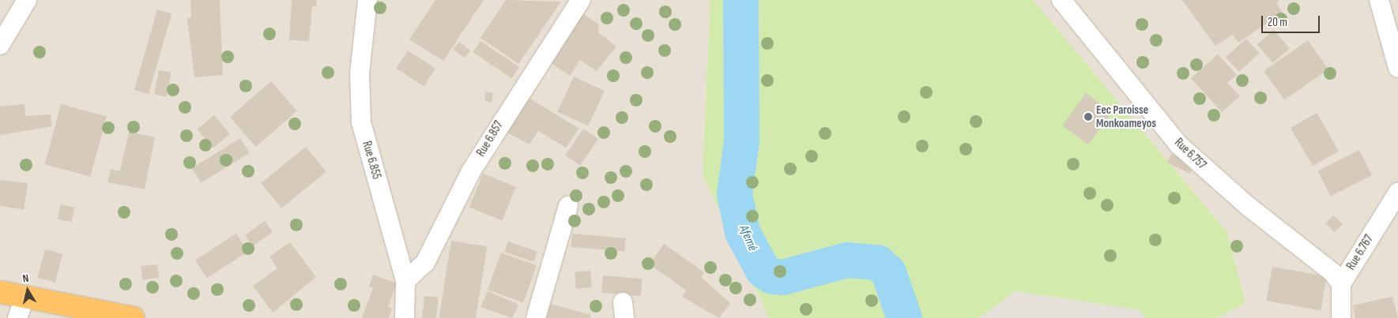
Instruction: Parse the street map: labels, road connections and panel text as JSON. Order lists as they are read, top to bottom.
{
  "streets": {
    "street": [
      "Rue 6.857",
      "Rue 6.757",
      "Rue 6.855",
      "Rue 6.767"
    ]
  },
  "crossings": [
    ["Rue 6.857", "Rue 6.855"],
    ["Rue 6.757", "Rue 6.767"]
  ],
  "water": ["Afemé"],
  "places": ["Eec Paroisse Monkoameyos"],
  "scale_bar": "20 m",
  "north": "top"
}
